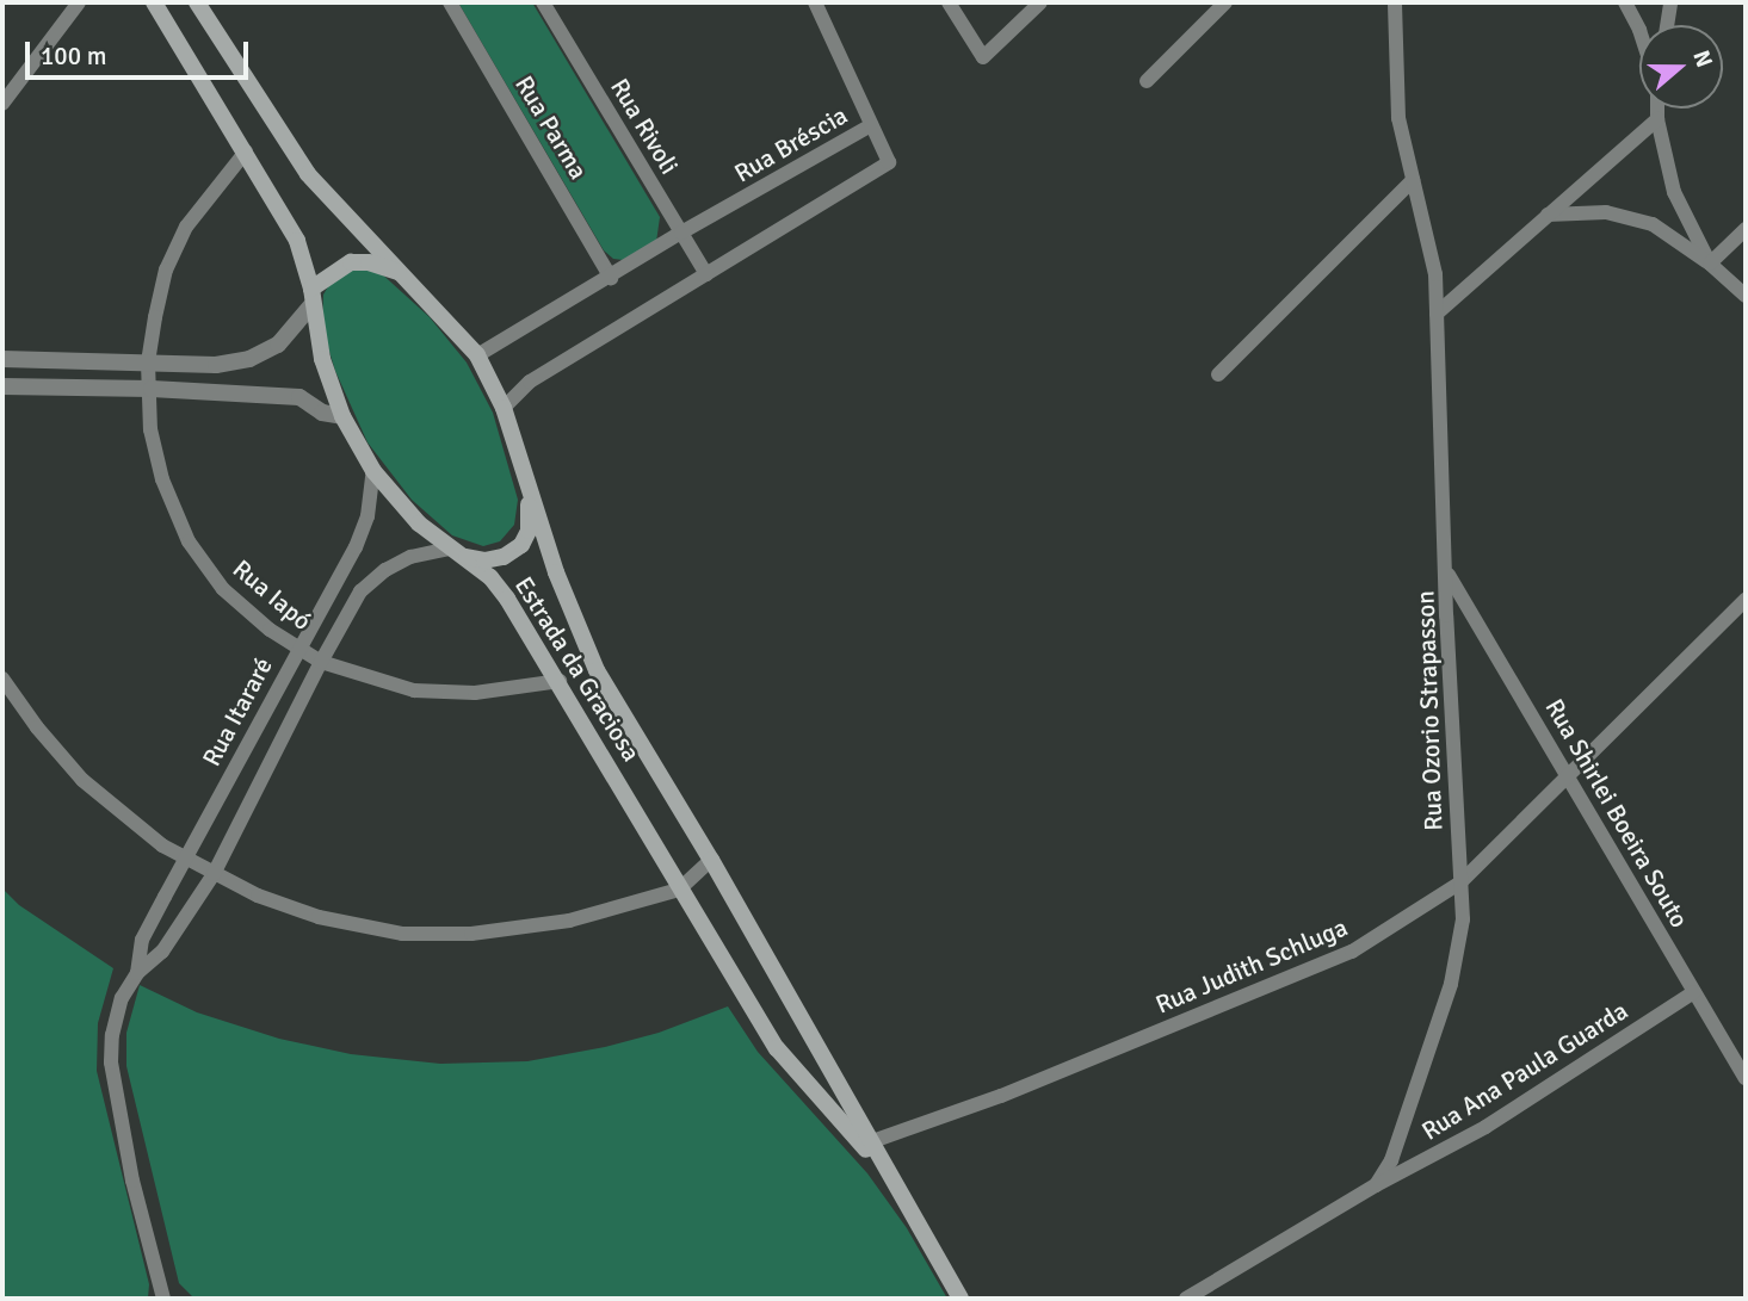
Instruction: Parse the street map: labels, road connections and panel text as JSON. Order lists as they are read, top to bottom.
{
  "streets": {
    "main road": ["Estrada da Graciosa"],
    "street": [
      "Rua Rivoli",
      "Rua Parma",
      "Rua Bréscia",
      "Rua Iapó",
      "Rua Ozorio Strapasson",
      "Rua Itararé",
      "Rua Shirlei Boeira Souto",
      "Rua Judith Schluga",
      "Rua Ana Paula Guarda"
    ]
  },
  "crossings": [
    ["Rua Rivoli", "Rua Bréscia"],
    ["Rua Parma", "Rua Bréscia"],
    ["Rua Bréscia", "Estrada da Graciosa"],
    ["Rua Iapó", "Estrada da Graciosa"],
    ["Rua Iapó", "Rua Itararé"],
    ["Estrada da Graciosa", "Rua Itararé"],
    ["Estrada da Graciosa", "Rua Judith Schluga"],
    ["Rua Ozorio Strapasson", "Rua Shirlei Boeira Souto"],
    ["Rua Ozorio Strapasson", "Rua Judith Schluga"],
    ["Rua Ozorio Strapasson", "Rua Ana Paula Guarda"],
    ["Rua Shirlei Boeira Souto", "Rua Judith Schluga"],
    ["Rua Shirlei Boeira Souto", "Rua Ana Paula Guarda"]
  ],
  "scale_bar": "100 m",
  "north": "right"
}
